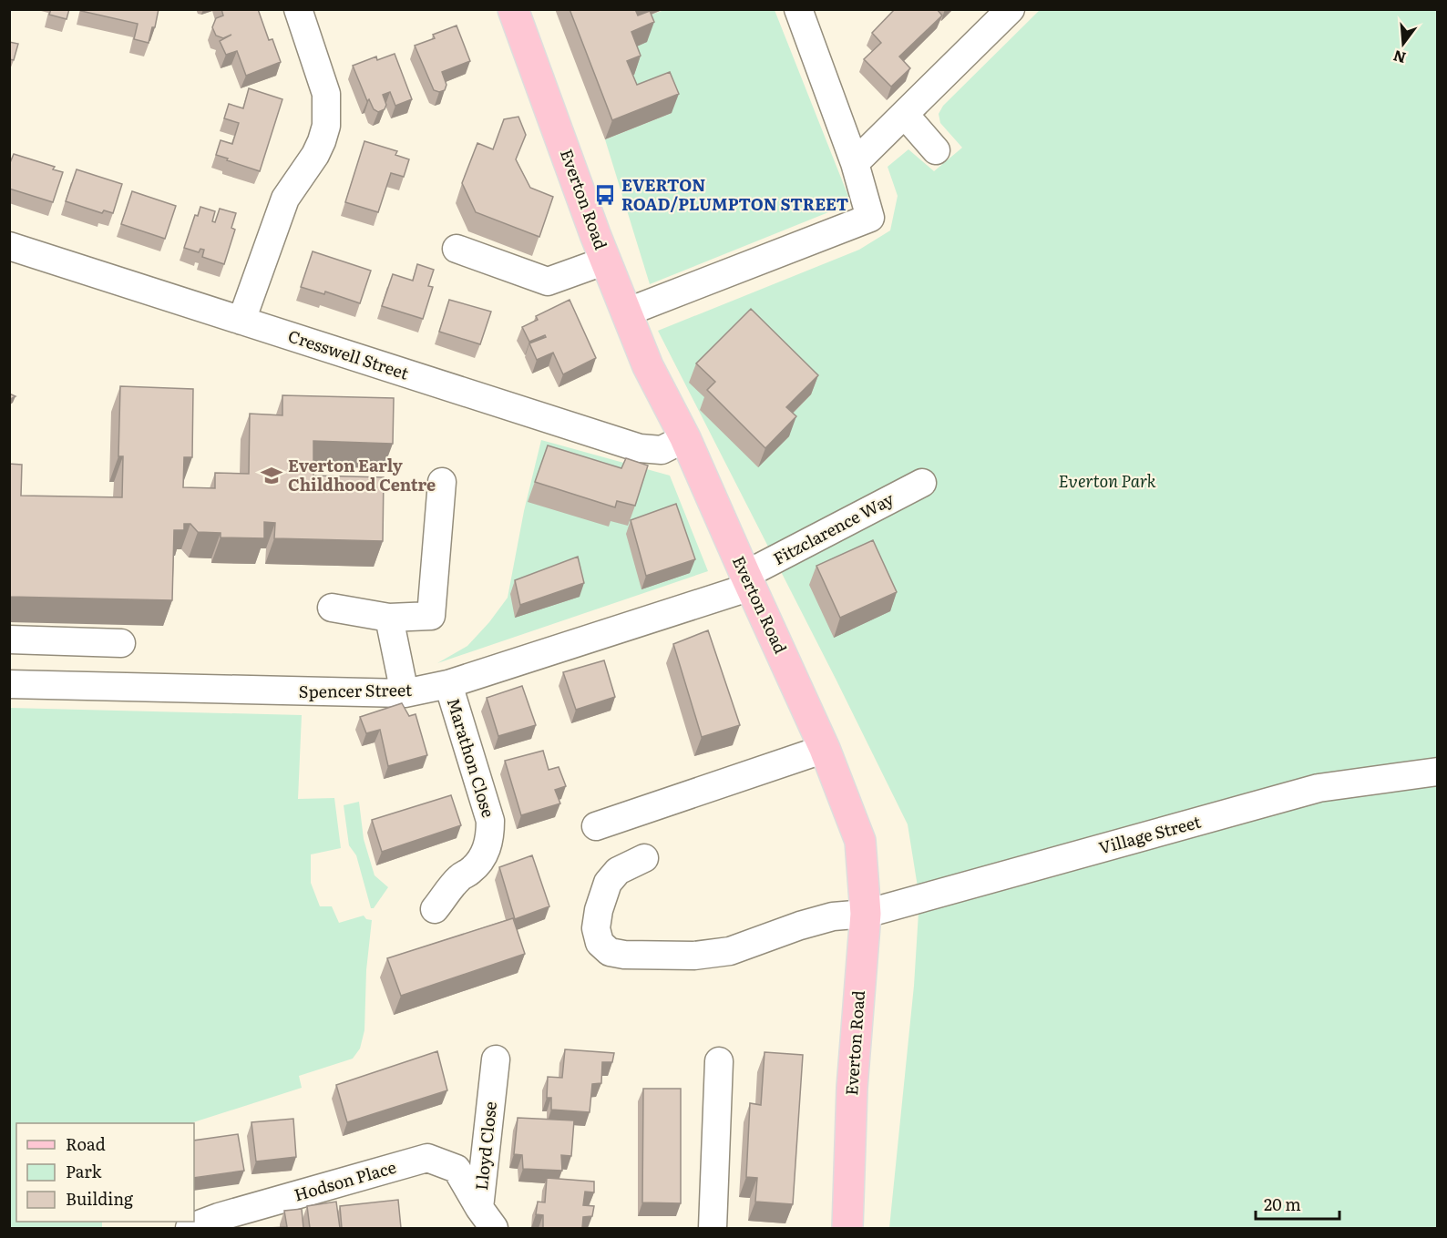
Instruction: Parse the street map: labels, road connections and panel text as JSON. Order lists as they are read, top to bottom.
{
  "streets": {
    "main road": ["Everton Road"],
    "street": [
      "Cresswell Street",
      "Fitzclarence Way",
      "Spencer Street",
      "Marathon Close",
      "Village Street",
      "Lloyd Close",
      "Hodson Place"
    ]
  },
  "crossings": [
    ["Everton Road", "Cresswell Street"],
    ["Everton Road", "Fitzclarence Way"],
    ["Everton Road", "Spencer Street"],
    ["Everton Road", "Village Street"],
    ["Fitzclarence Way", "Spencer Street"],
    ["Spencer Street", "Marathon Close"],
    ["Lloyd Close", "Hodson Place"]
  ],
  "parks": ["Everton Park"],
  "places": {
    "bus stop": ["EVERTON ROAD/PLUMPTON STREET"],
    "school or university": ["Everton Early Childhood Centre"]
  },
  "legend": ["Road", "Park", "Building"],
  "scale_bar": "20 m",
  "north": "bottom"
}
